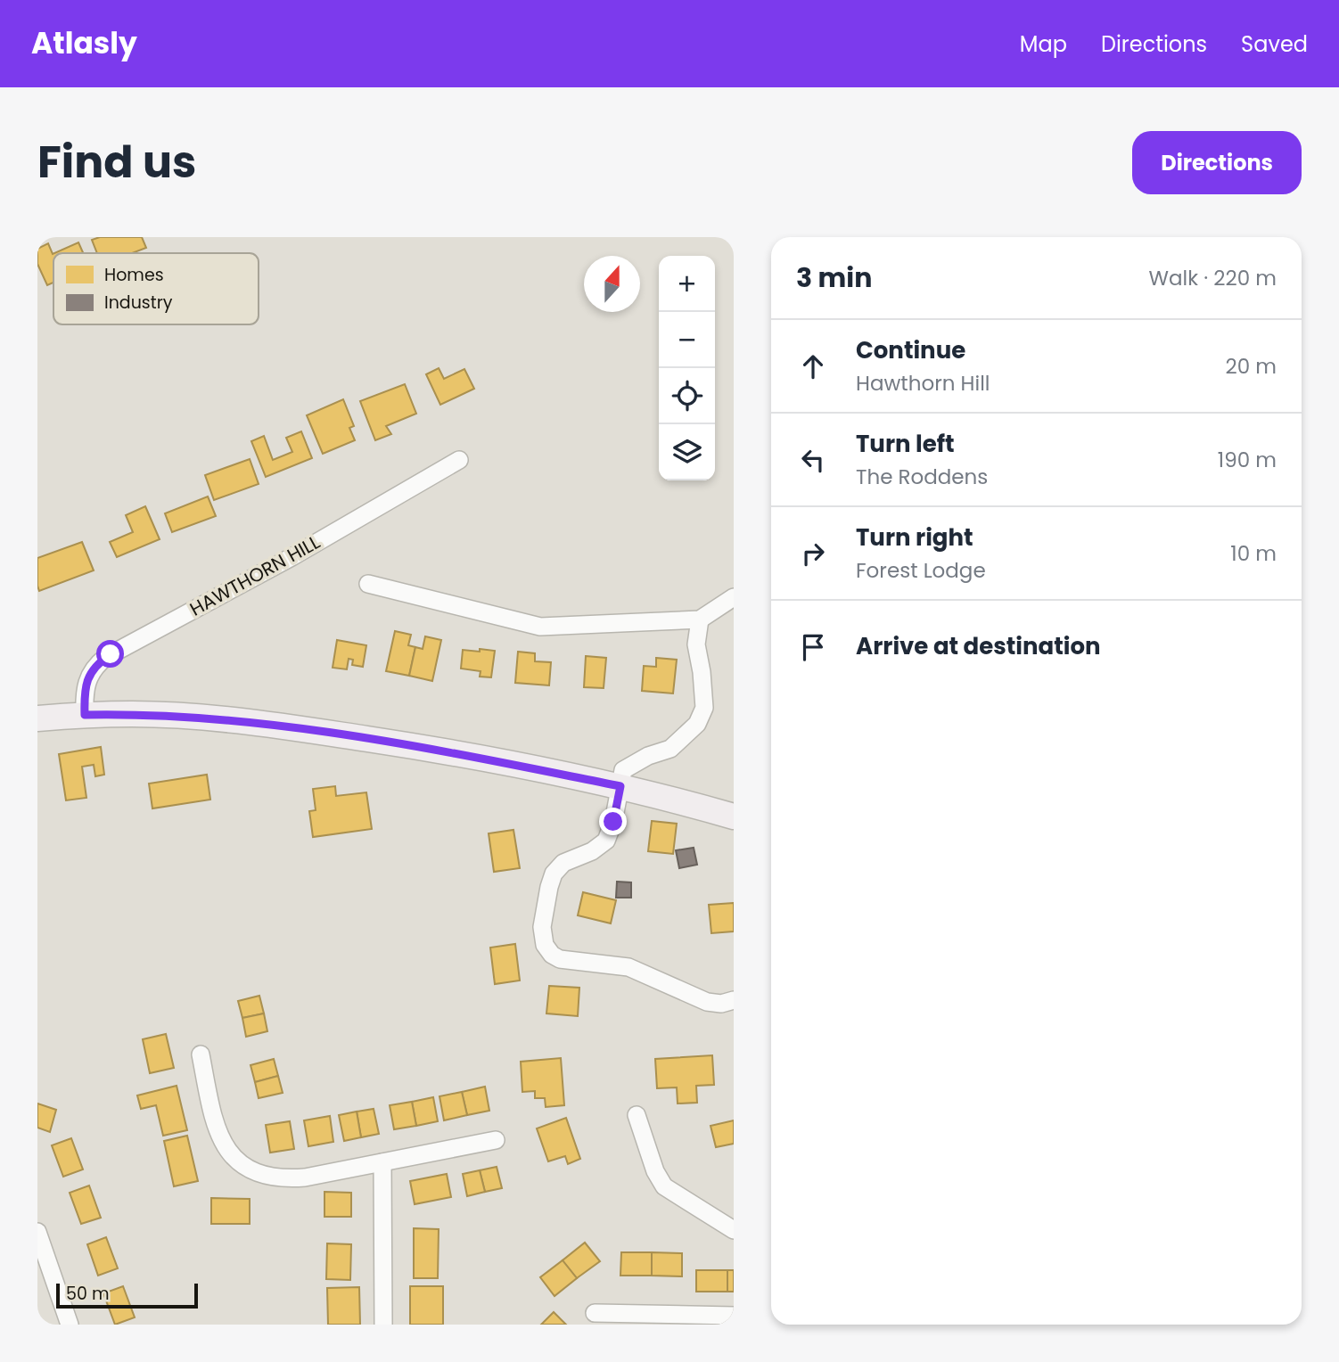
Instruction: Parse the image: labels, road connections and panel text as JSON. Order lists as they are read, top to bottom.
{
  "streets": {
    "street": ["HAWTHORN HILL"]
  },
  "legend": ["Homes", "Industry"],
  "scale_bar": "50 m",
  "north": "top",
  "page": {
    "header": "Atlasly",
    "nav": ["Map", "Directions", "Saved"],
    "title": "Find us",
    "buttons": "Directions",
    "heading": ["3 min", "Walk · 220 m"],
    "map_buttons": ["+", "−"],
    "list": [
      ["Continue", "Hawthorn Hill", "20 m"],
      ["Turn left", "The Roddens", "190 m"],
      ["Turn right", "Forest Lodge", "10 m"],
      "Arrive at destination"
    ],
    "scale": "50 m"
  }
}
